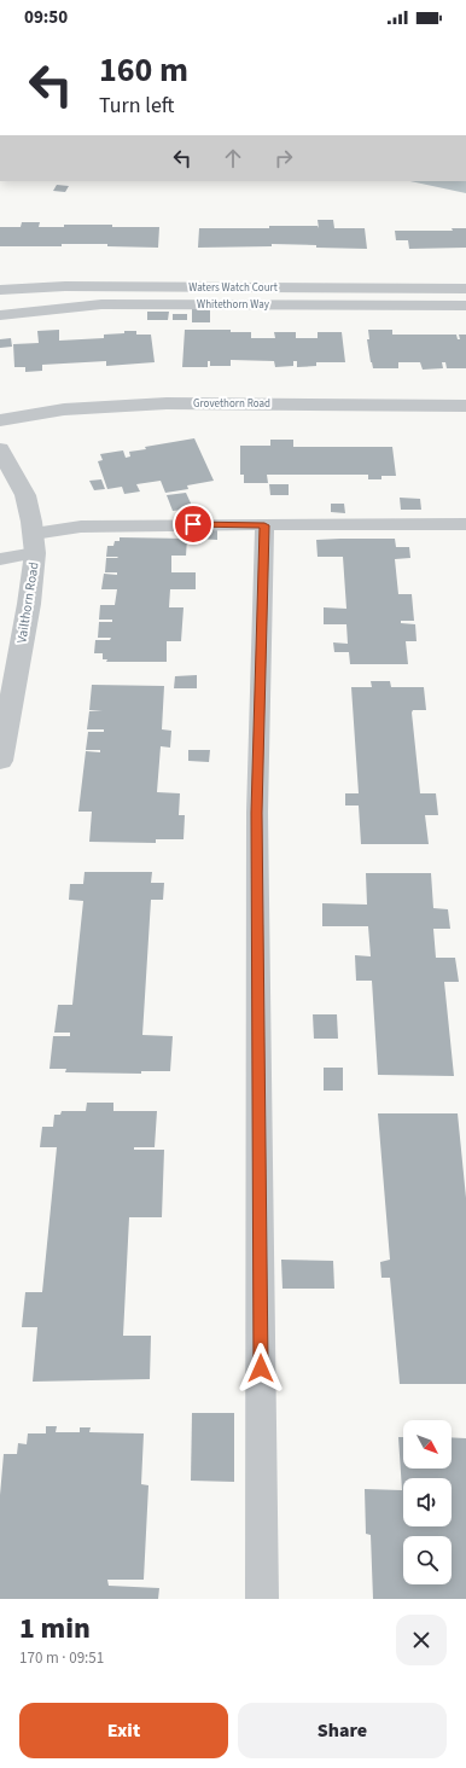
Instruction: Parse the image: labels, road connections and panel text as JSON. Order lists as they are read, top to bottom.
{
  "streets": {
    "street": ["Waters Watch Court", "Grovethorn Road", "Vailthorn Road"],
    "lane": ["Whitethorn Way"]
  },
  "north": "bottom right",
  "page": {
    "status": "09:50",
    "turn": ["160 m", "Turn left"],
    "heading": ["1 min", "170 m · 09:51"],
    "buttons": ["Exit", "Share"]
  }
}
